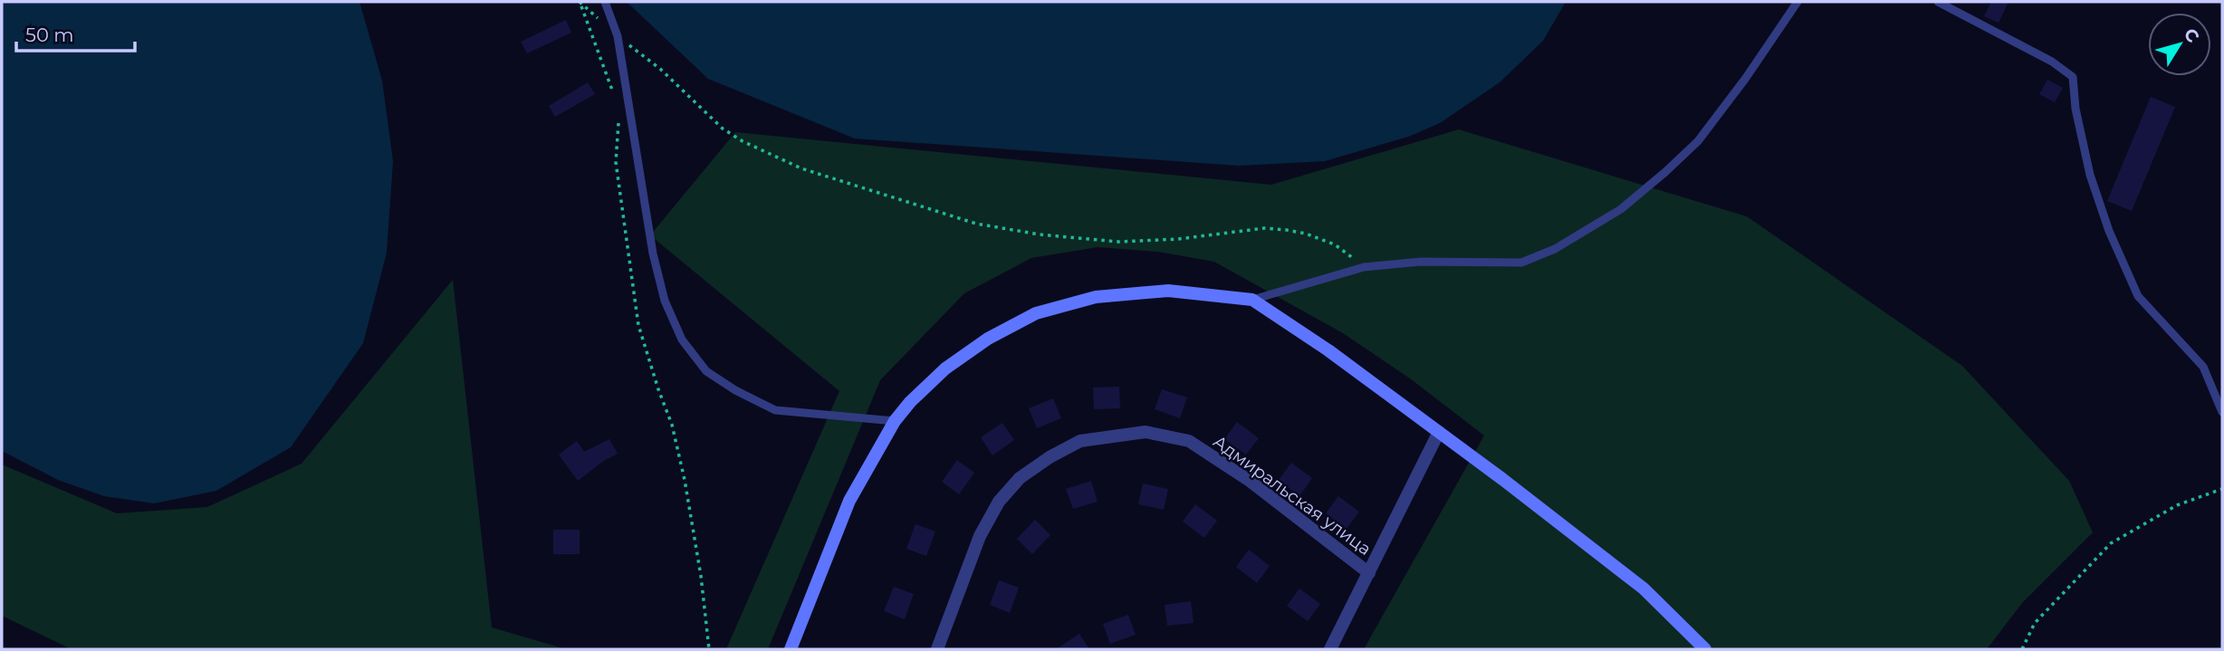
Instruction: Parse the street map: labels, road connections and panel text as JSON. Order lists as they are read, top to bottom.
{
  "streets": {
    "street": ["Адмиральская улица"]
  },
  "scale_bar": "50 m",
  "north": "top right"
}
